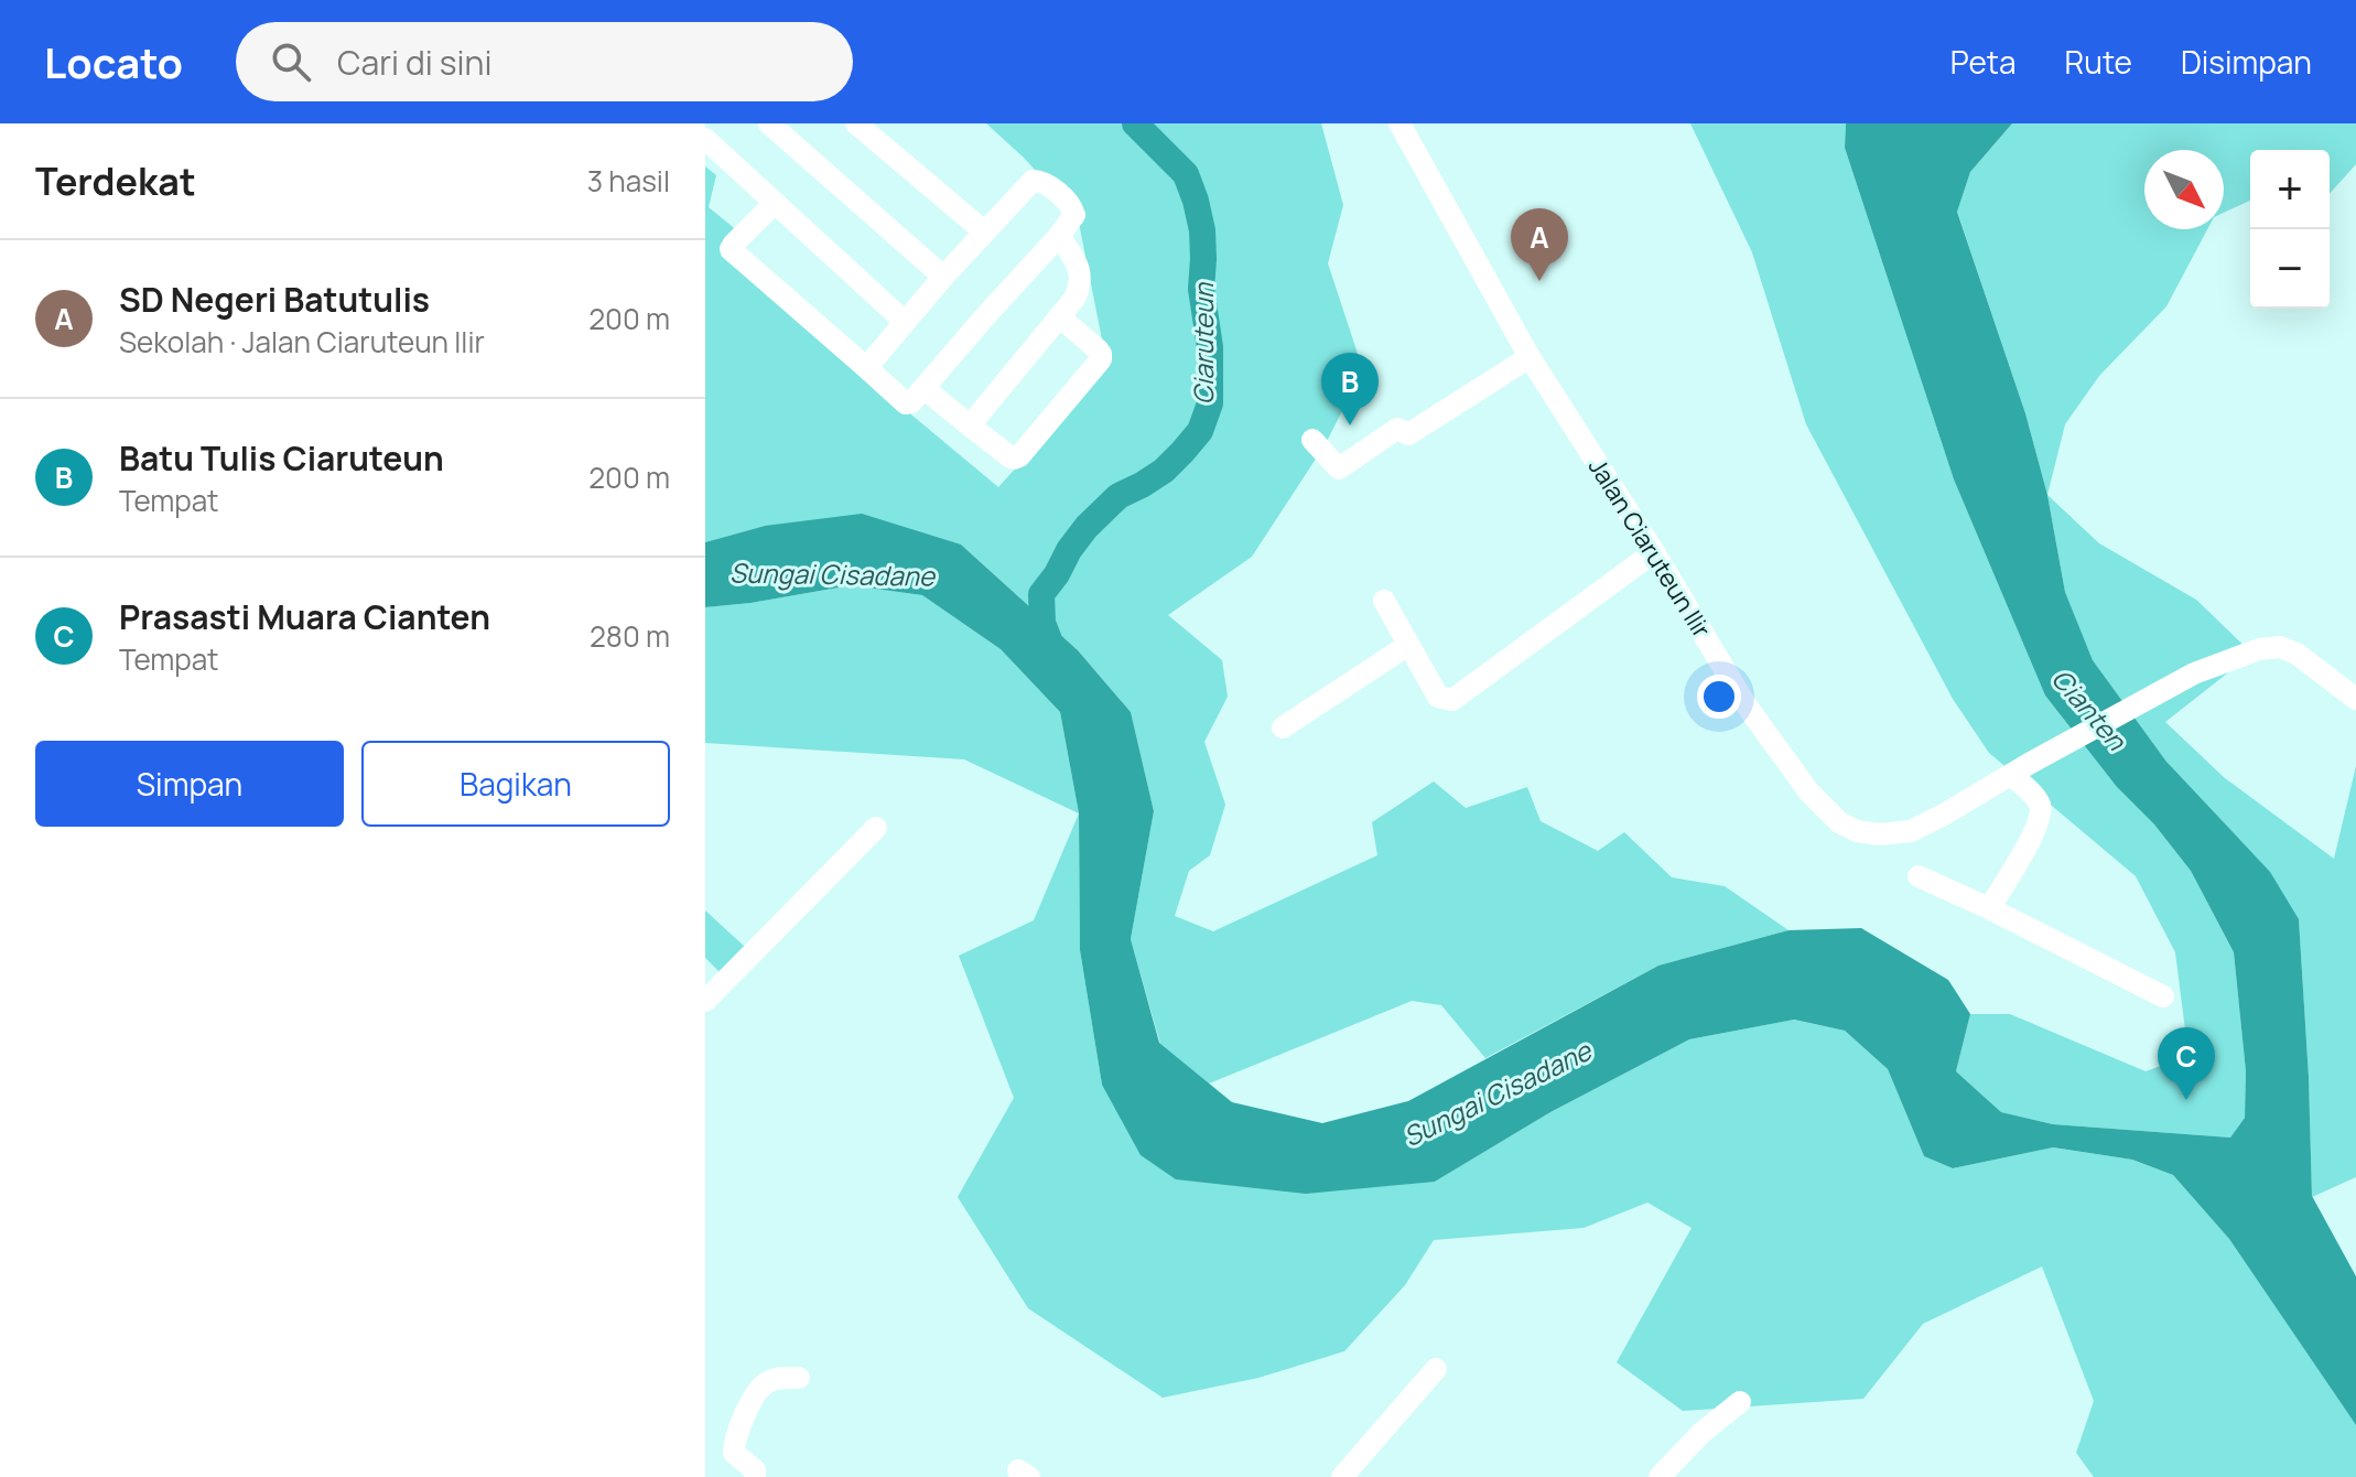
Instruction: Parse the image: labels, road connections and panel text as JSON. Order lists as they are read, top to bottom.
{
  "streets": {
    "street": ["Jalan Ciaruteun Ilir"]
  },
  "water": ["Ciaruteun", "Sungai Cisadane", "Cianten"],
  "north": "bottom right",
  "page": {
    "header": "Locato",
    "search": "Cari di sini",
    "nav": ["Peta", "Rute", "Disimpan"],
    "heading": ["Terdekat", "3 hasil"],
    "map_buttons": ["+", "−"],
    "pins": ["A", "B", "C"],
    "list": [
      {
        "mark": "A",
        "name": "SD Negeri Batutulis",
        "note": "Sekolah · Jalan Ciaruteun Ilir",
        "value": "200 m"
      },
      {
        "mark": "B",
        "name": "Batu Tulis Ciaruteun",
        "note": "Tempat",
        "value": "200 m"
      },
      {
        "mark": "C",
        "name": "Prasasti Muara Cianten",
        "note": "Tempat",
        "value": "280 m"
      }
    ],
    "buttons": ["Simpan", "Bagikan"]
  }
}
